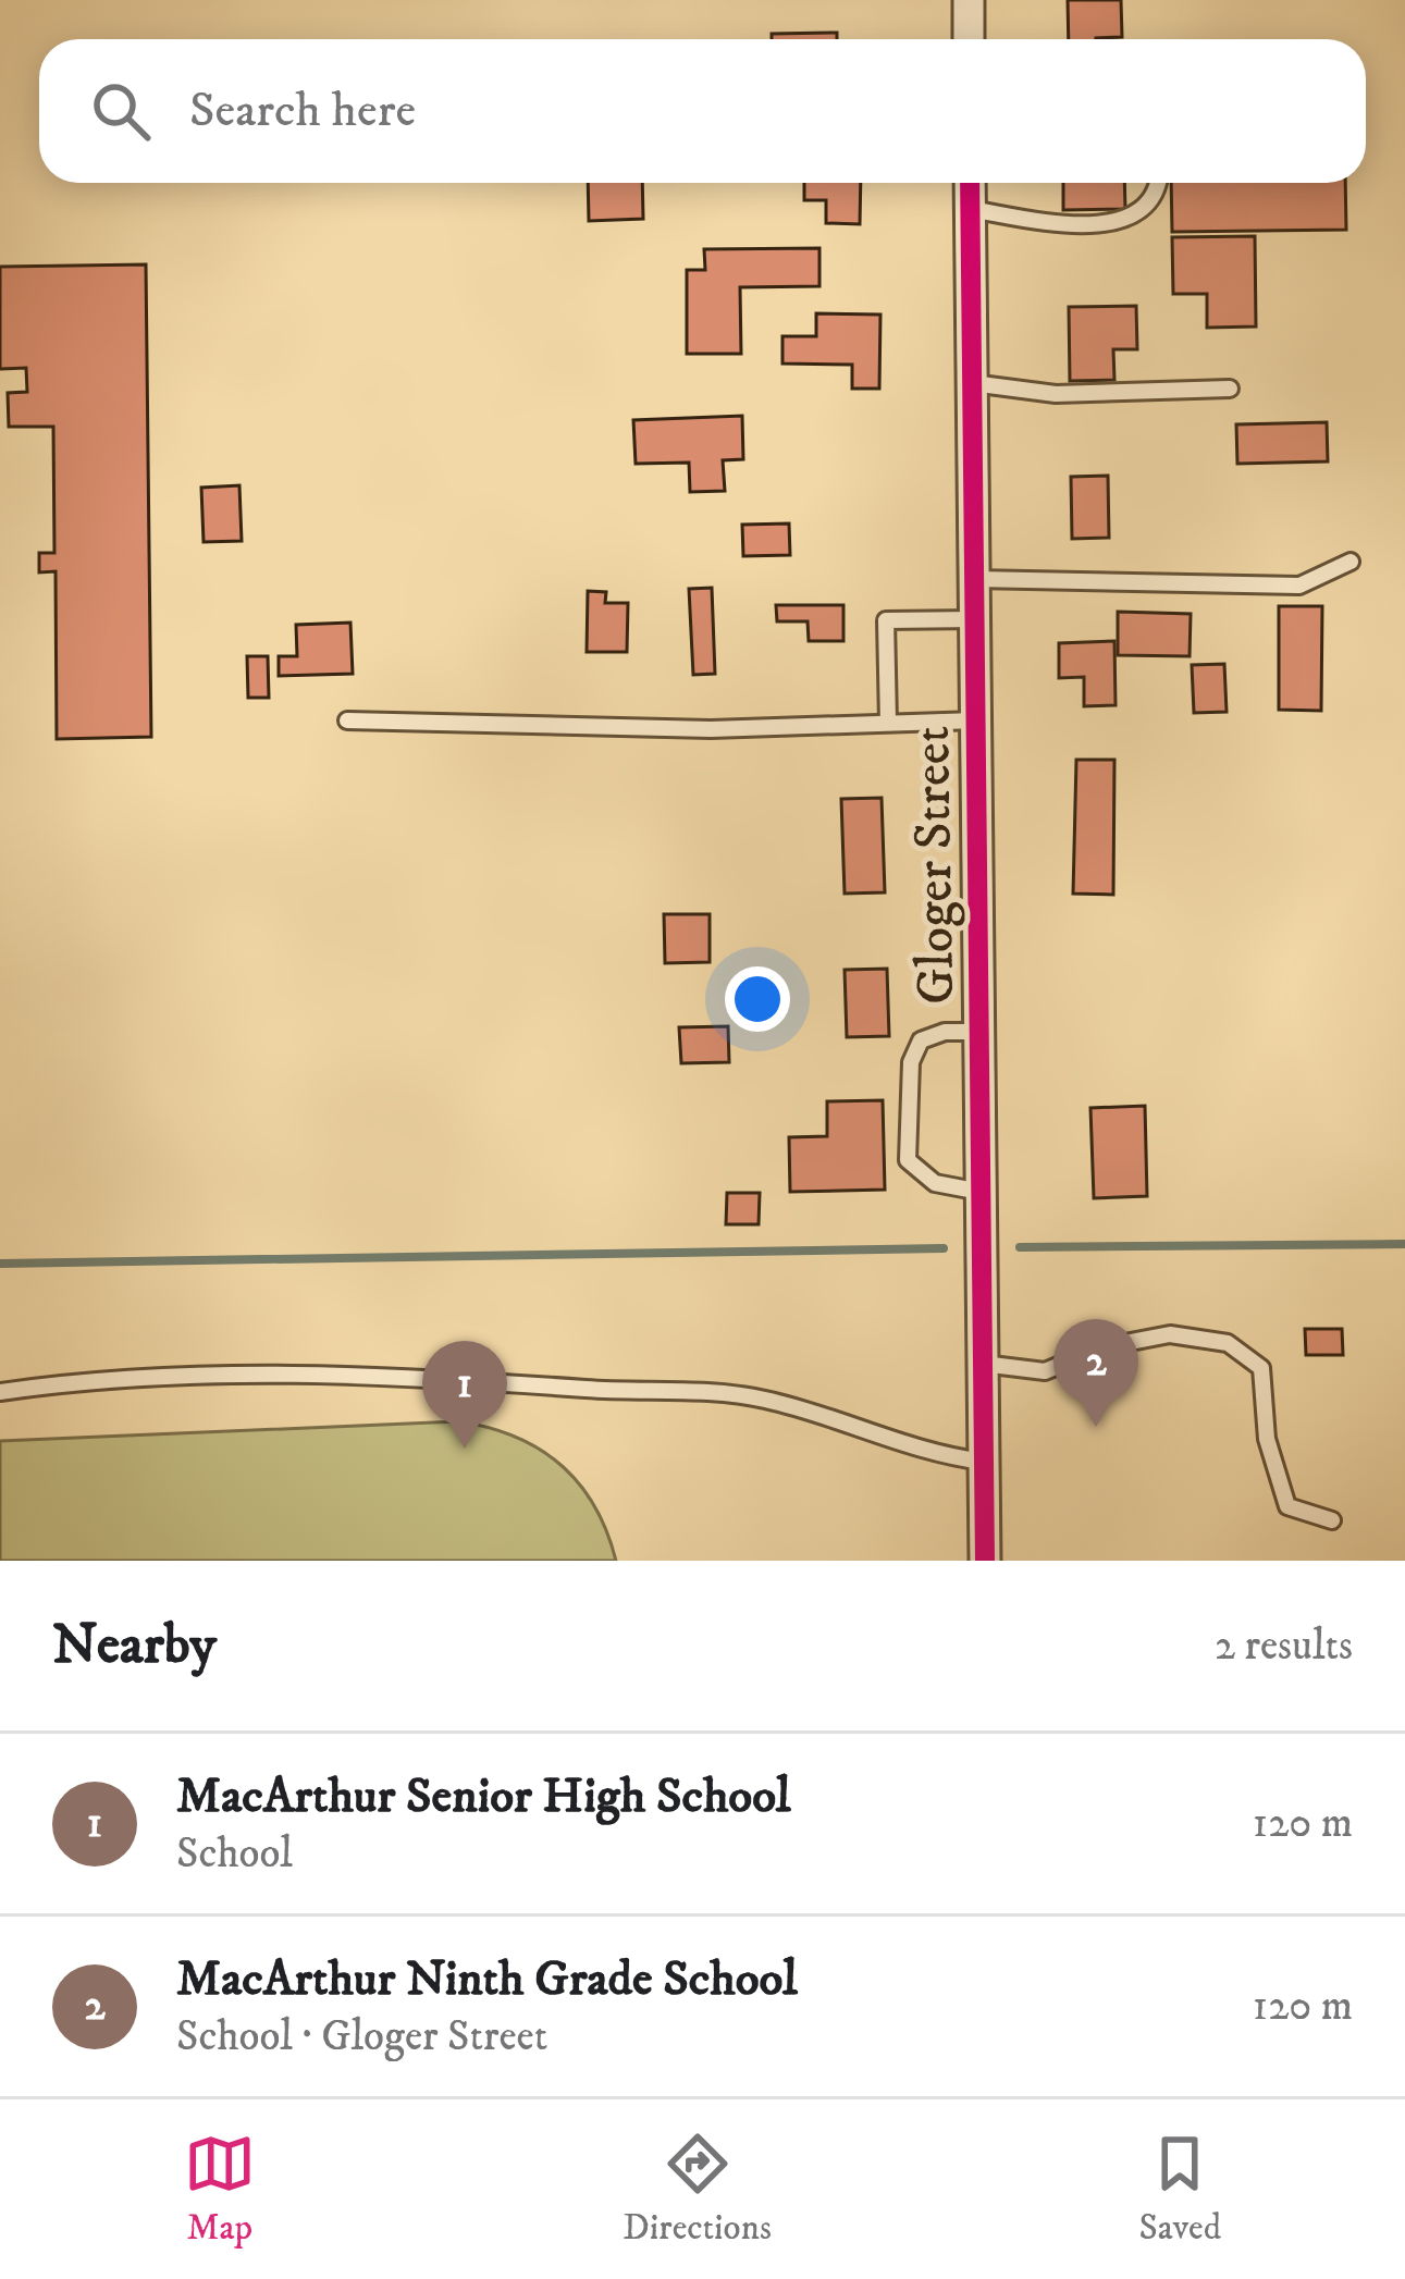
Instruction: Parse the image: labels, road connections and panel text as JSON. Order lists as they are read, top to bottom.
{
  "streets": {
    "street": ["Gloger Street"]
  },
  "page": {
    "search": "Search here",
    "pins": ["2", "1"],
    "heading": ["Nearby", "2 results"],
    "list": [
      {
        "mark": "1",
        "name": "MacArthur Senior High School",
        "note": "School",
        "value": "120 m"
      },
      {
        "mark": "2",
        "name": "MacArthur Ninth Grade School",
        "note": "School · Gloger Street",
        "value": "120 m"
      }
    ],
    "nav": ["Map", "Directions", "Saved"]
  }
}
